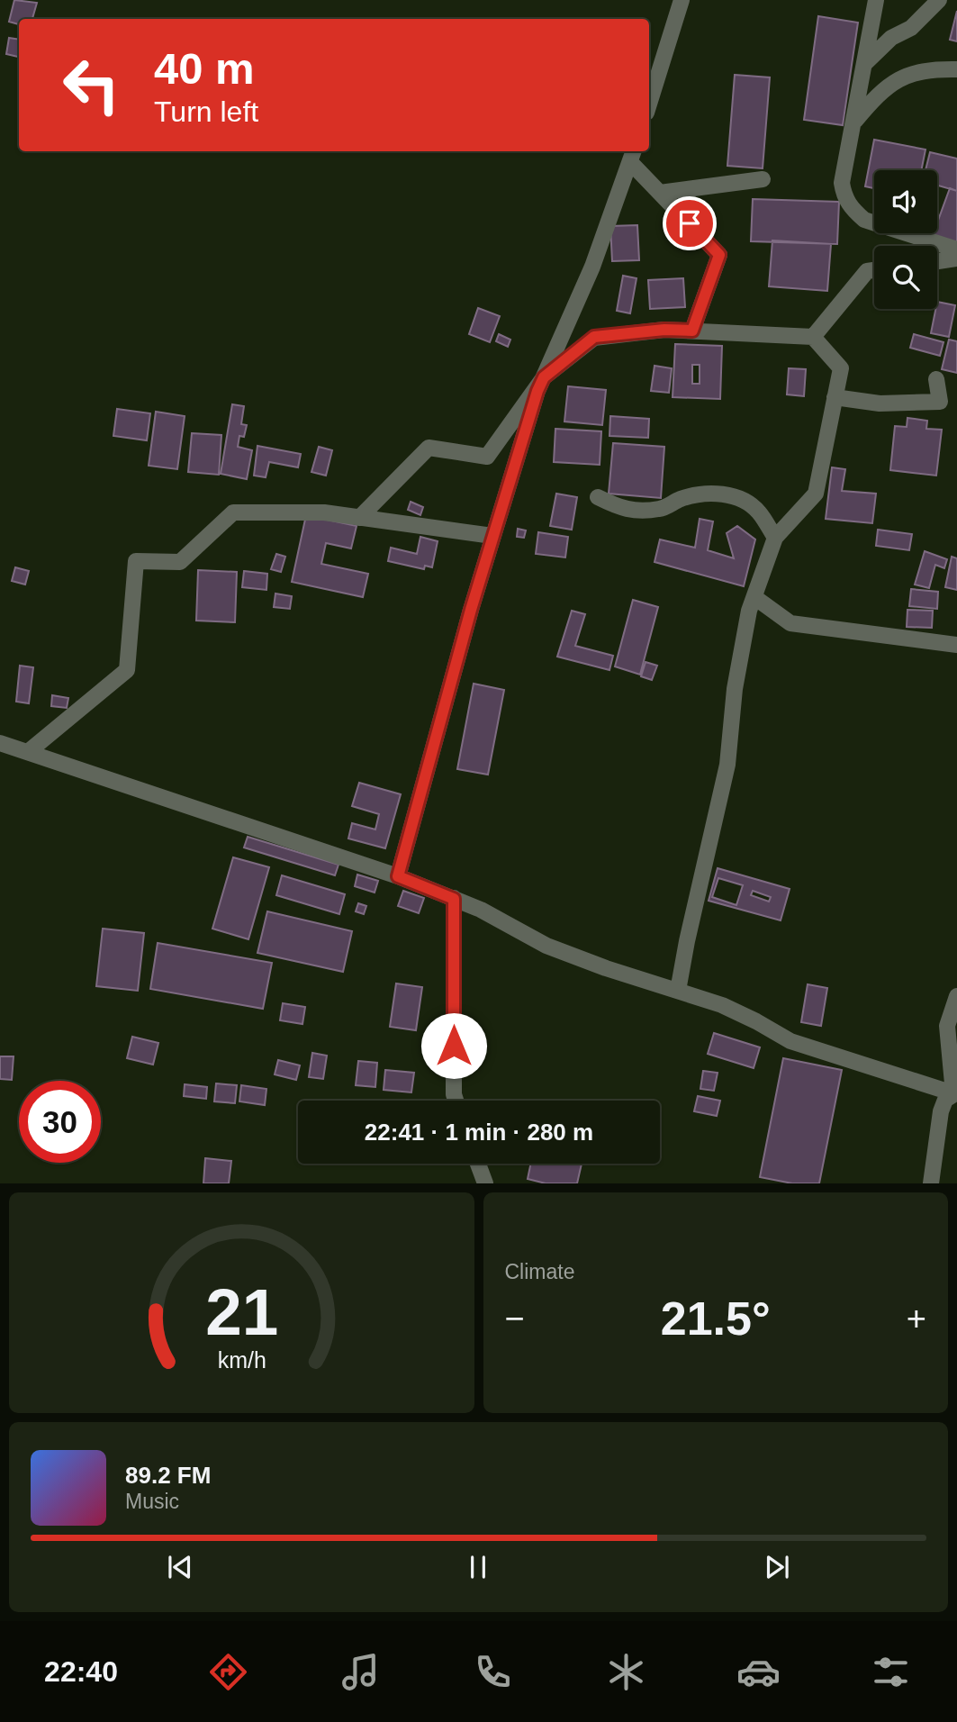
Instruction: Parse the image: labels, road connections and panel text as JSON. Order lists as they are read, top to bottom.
{
  "page": {
    "turn": ["40 m", "Turn left"],
    "limit": "30",
    "trip": "22:41 · 1 min · 280 m",
    "tile": "Climate",
    "heat": ["−", "21.5°", "+"],
    "song": ["89.2 FM", "Music"],
    "tabs": "22:40",
    "gauge": ["21", "km/h"]
  }
}
